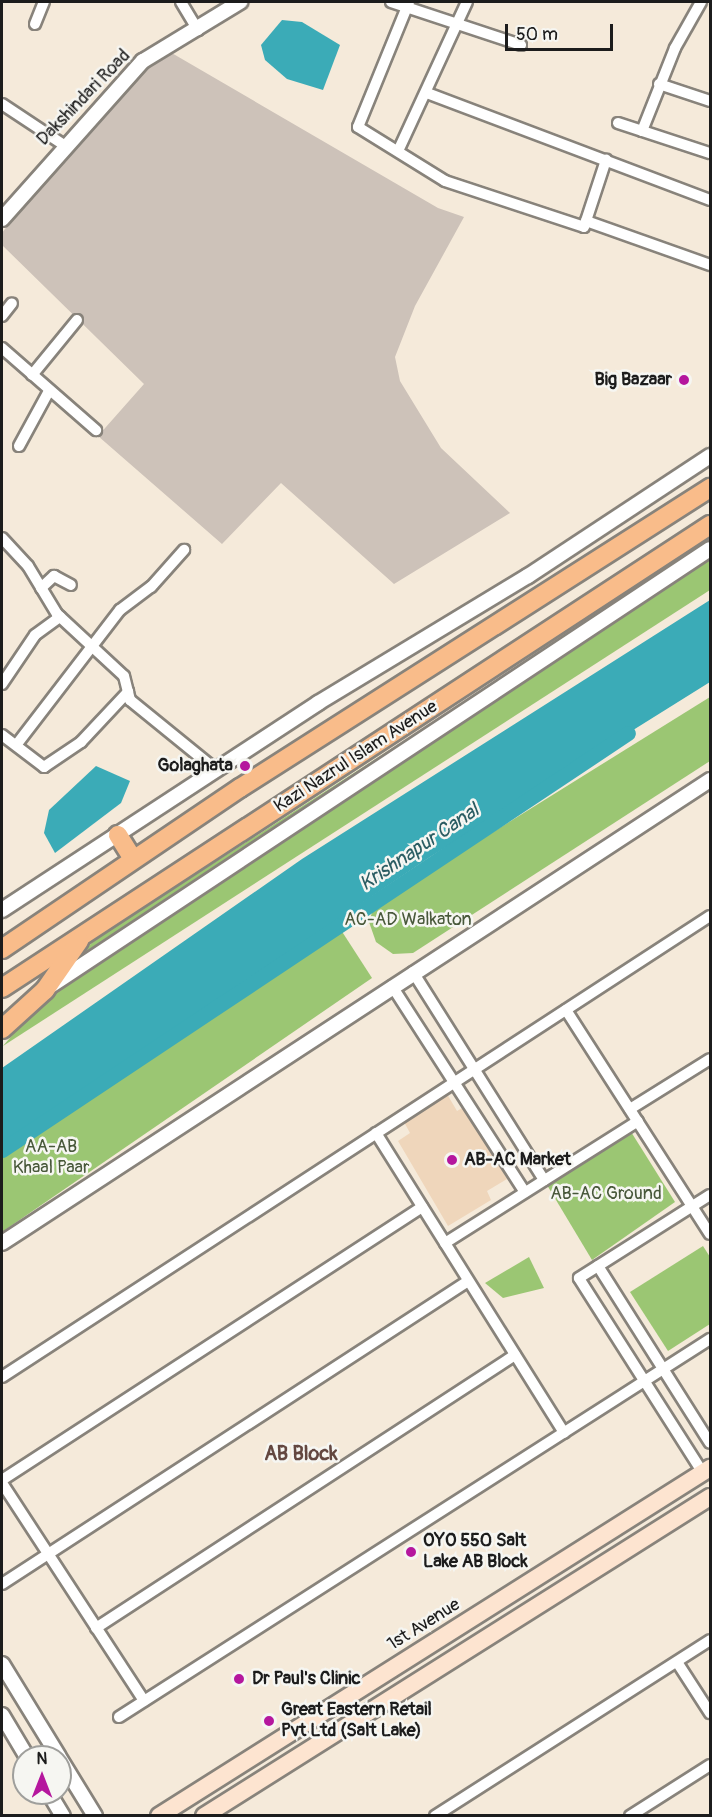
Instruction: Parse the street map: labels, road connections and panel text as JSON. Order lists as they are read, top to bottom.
{
  "streets": {
    "main road": ["Kazi Nazrul Islam Avenue", "1st Avenue"],
    "street": ["Dakshindari Road"]
  },
  "districts": ["AB Block"],
  "water": ["Krishnapur Canal"],
  "parks": ["AC-AD Walkaton", "AA-AB Khaal Paar", "AB-AC Ground"],
  "places": [
    "Big Bazaar",
    "Golaghata",
    "AB-AC Market",
    "OYO 550 Salt Lake AB Block",
    "Dr Paul's Clinic",
    "Great Eastern Retail Pvt Ltd (Salt Lake)"
  ],
  "scale_bar": "50 m",
  "north": "top"
}
